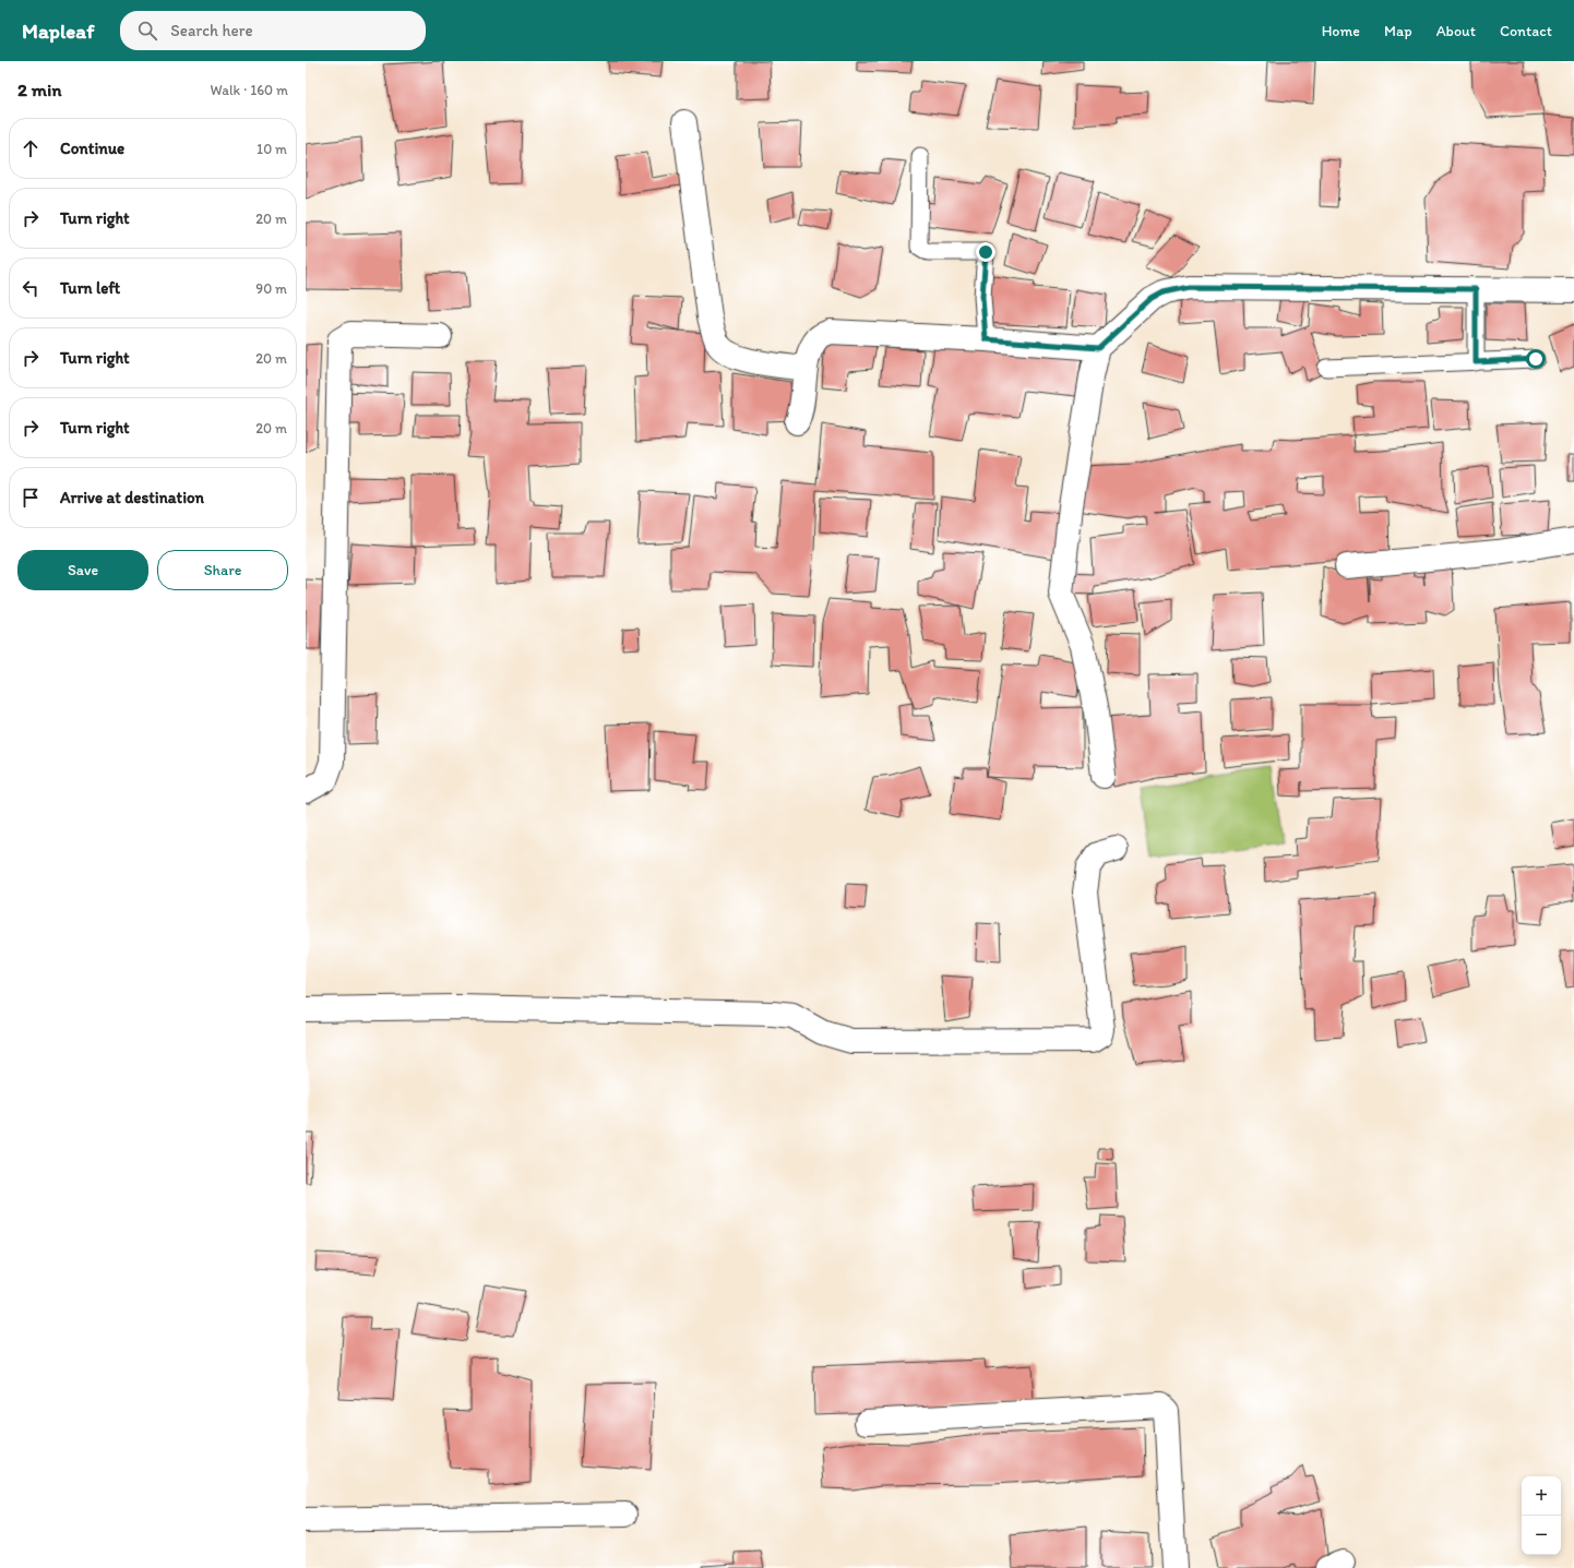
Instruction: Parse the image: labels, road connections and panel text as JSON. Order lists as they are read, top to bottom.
{
  "page": {
    "header": "Mapleaf",
    "search": "Search here",
    "nav": [
      "Home",
      "Map",
      "About",
      "Contact"
    ],
    "heading": ["2 min", "Walk · 160 m"],
    "list": [
      ["Continue", "10 m"],
      ["Turn right", "20 m"],
      ["Turn left", "90 m"],
      ["Turn right", "20 m"],
      ["Turn right", "20 m"],
      "Arrive at destination"
    ],
    "buttons": ["Save", "Share"],
    "map_buttons": ["+", "−"]
  }
}
